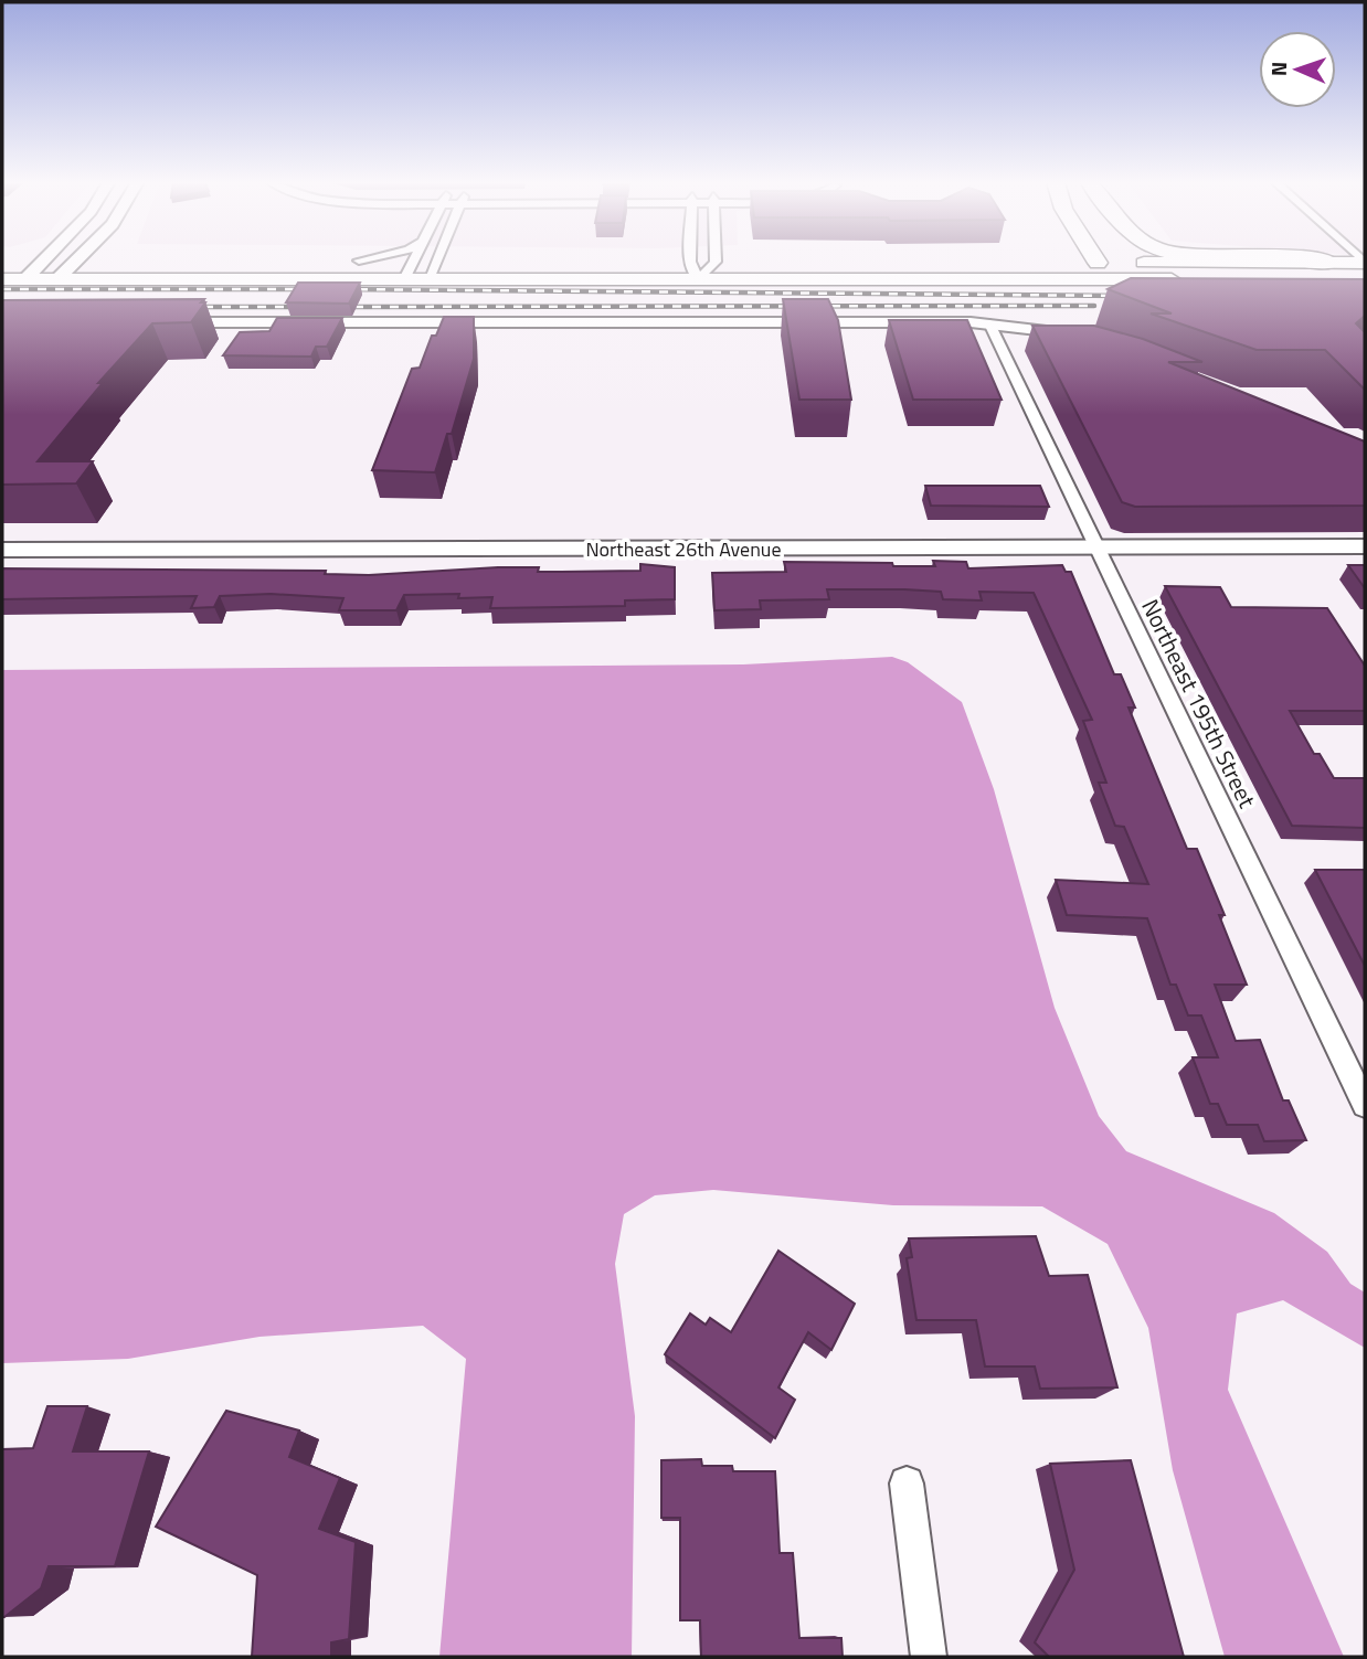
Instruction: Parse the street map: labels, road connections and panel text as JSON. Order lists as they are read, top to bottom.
{
  "streets": {
    "street": ["Northeast 26th Avenue", "Northeast 195th Street"]
  },
  "crossings": [
    ["Northeast 26th Avenue", "Northeast 195th Street"]
  ],
  "north": "left"
}
